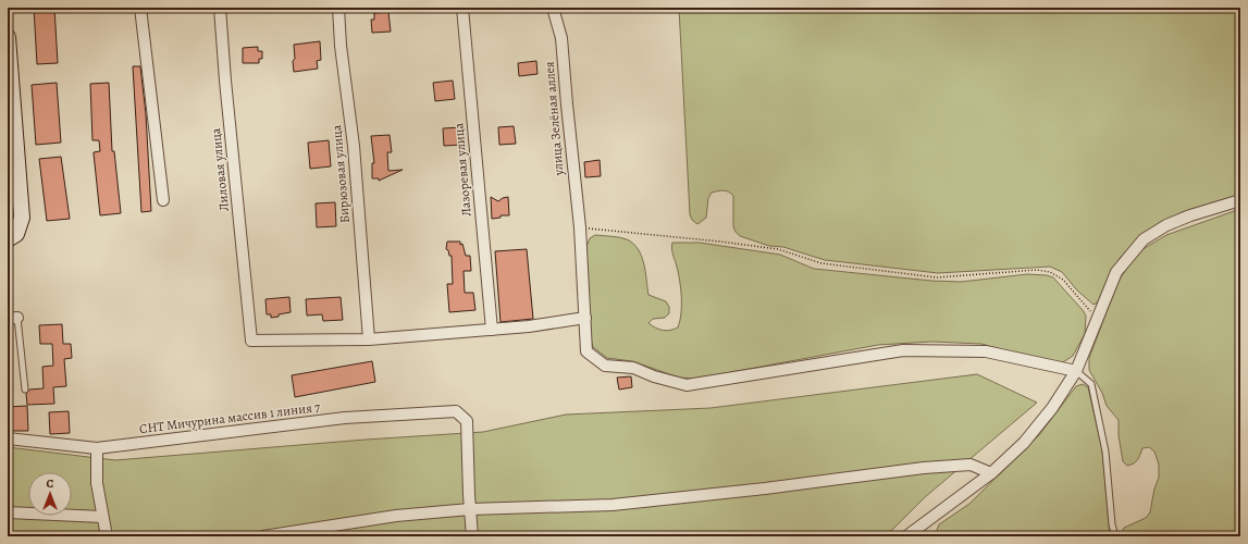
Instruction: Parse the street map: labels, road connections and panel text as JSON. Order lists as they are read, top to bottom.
{
  "streets": {
    "street": [
      "улица Зелёная аллея",
      "Лиловая улица",
      "Лазоревая улица",
      "Бирюзовая улица",
      "СНТ Мичурина массив 1 линия 7"
    ]
  },
  "crossings": [
    ["Лиловая улица", "Бирюзовая улица"]
  ],
  "north": "top"
}
